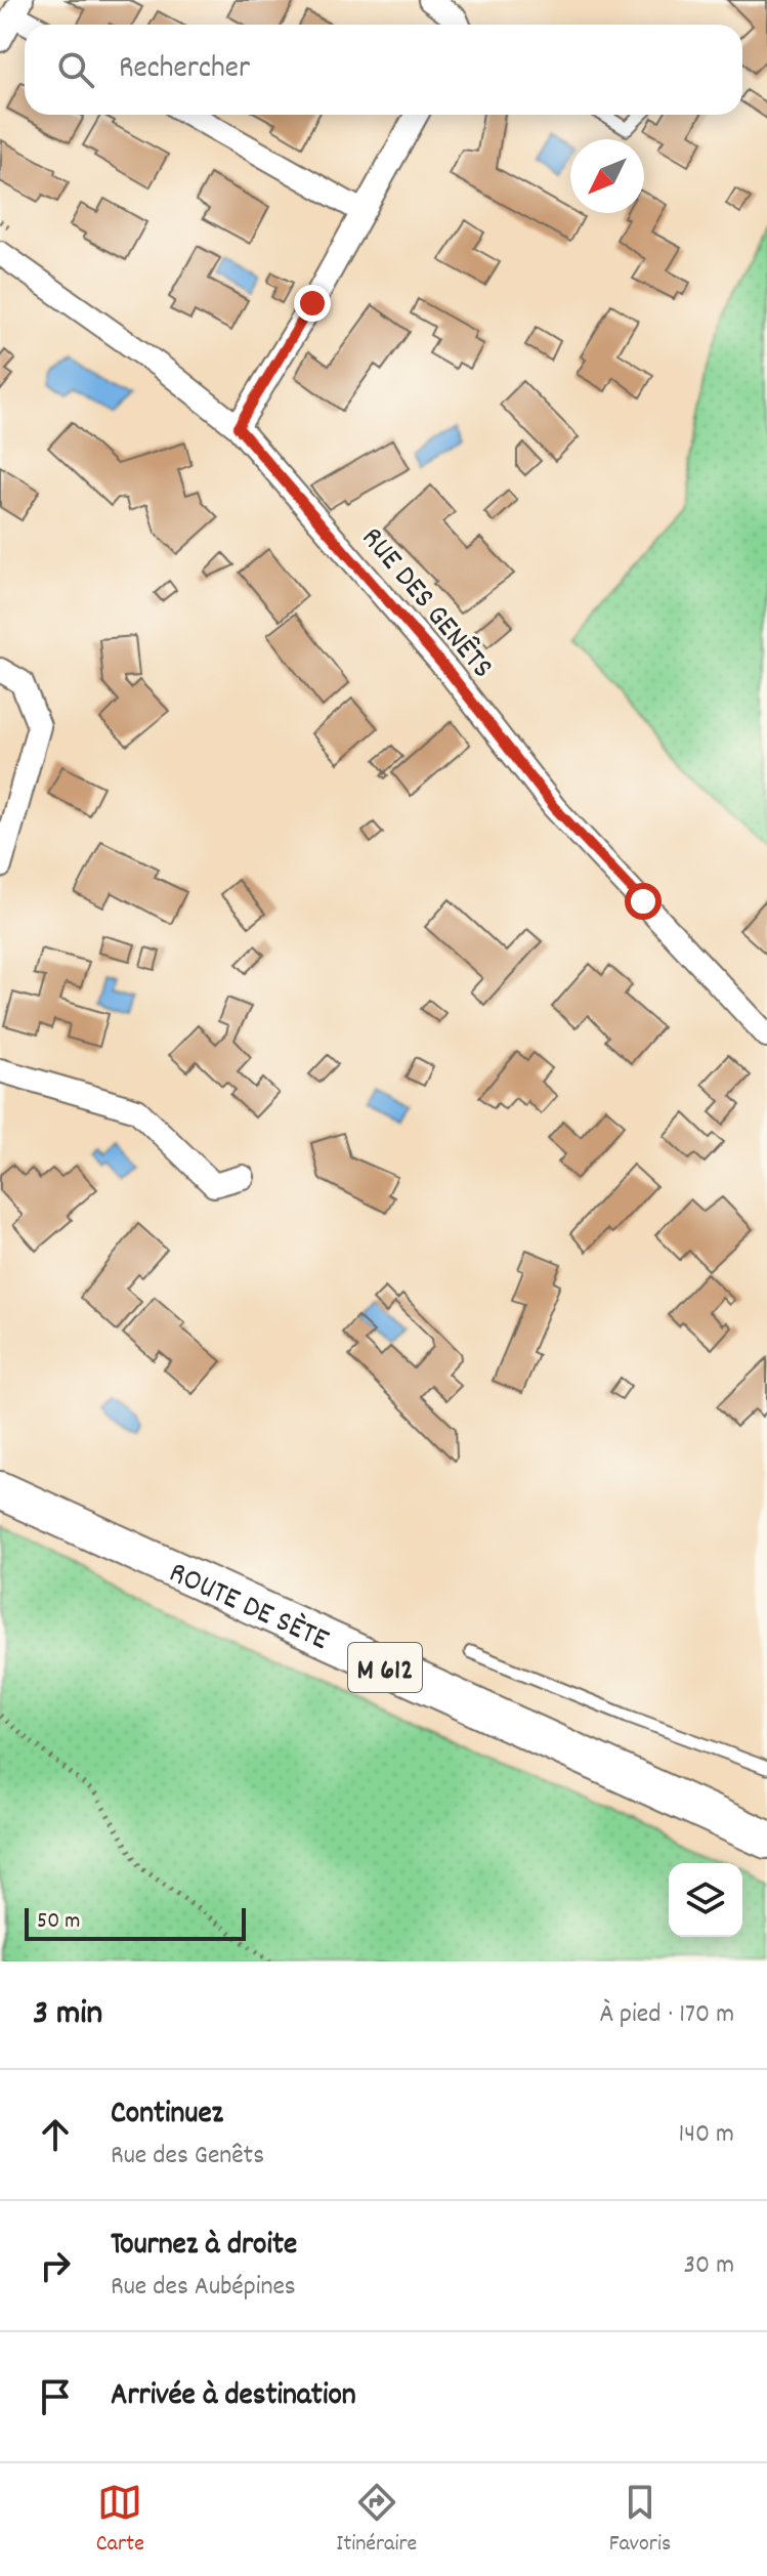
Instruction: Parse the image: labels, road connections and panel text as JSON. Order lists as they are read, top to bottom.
{
  "streets": {
    "main road": ["ROUTE DE SÈTE", "M 612"],
    "street": ["RUE DES GENÊTS"]
  },
  "scale_bar": "50 m",
  "north": "bottom left",
  "page": {
    "search": "Rechercher",
    "scale": "50 m",
    "heading": ["3 min", "À pied · 170 m"],
    "list": [
      ["Continuez", "Rue des Genêts", "140 m"],
      ["Tournez à droite", "Rue des Aubépines", "30 m"],
      "Arrivée à destination"
    ],
    "nav": ["Carte", "Itinéraire", "Favoris"]
  }
}
